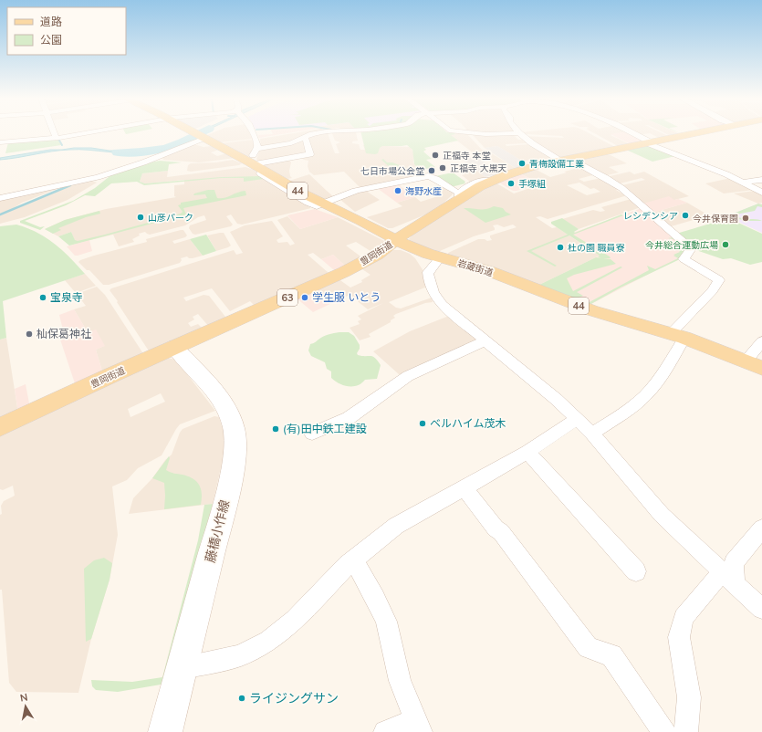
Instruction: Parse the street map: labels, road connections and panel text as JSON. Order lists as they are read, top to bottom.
{
  "streets": {
    "main road": [
      "44",
      "豊岡街道",
      "岩蔵街道",
      "63",
      "藤橋小作線"
    ]
  },
  "crossings": [
    ["豊岡街道", "岩蔵街道"],
    ["豊岡街道", "藤橋小作線"]
  ],
  "places": [
    "正福寺 本堂",
    "青梅設備工業",
    "正福寺 大黒天",
    "七日市場公会堂",
    "手塚組",
    "海野水産",
    "レシデンシア",
    "山彦パーク",
    "今井保育園",
    "今井総合運動広場",
    "杜の園 職員寮",
    "宝泉寺",
    "学生服 いとう",
    "杣保葛神社",
    "ベルハイム茂木",
    "(有)田中鉄工建設",
    "ライジングサン"
  ],
  "legend": ["道路", "公園"],
  "north": "top"
}
